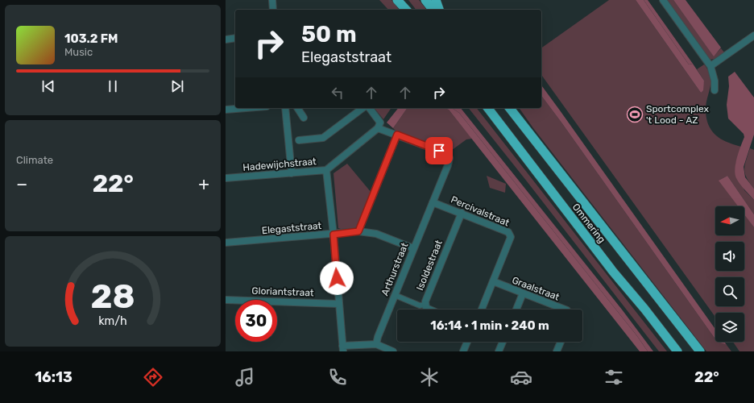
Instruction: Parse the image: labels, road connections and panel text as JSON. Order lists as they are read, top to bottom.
{
  "streets": {
    "highway": ["Ommering"],
    "street": [
      "Hadewijchstraat",
      "Percivalstraat",
      "Elegaststraat",
      "Isoldestraat",
      "Arthurstraat",
      "Graalstraat",
      "Gloriantstraat"
    ]
  },
  "crossings": [
    ["Percivalstraat", "Isoldestraat"],
    ["Percivalstraat", "Arthurstraat"],
    ["Percivalstraat", "Graalstraat"],
    ["Elegaststraat", "Arthurstraat"]
  ],
  "places": {
    "sports": ["Sportcomplex 't Lood - AZ"]
  },
  "north": "left",
  "page": {
    "turn": ["50 m", "Elegaststraat"],
    "song": ["103.2 FM", "Music"],
    "tile": "Climate",
    "heat": ["−", "22°", "+"],
    "limit": "30",
    "trip": "16:14 · 1 min · 240 m",
    "tabs": ["16:13", "22°"],
    "gauge": ["28", "km/h"]
  }
}
